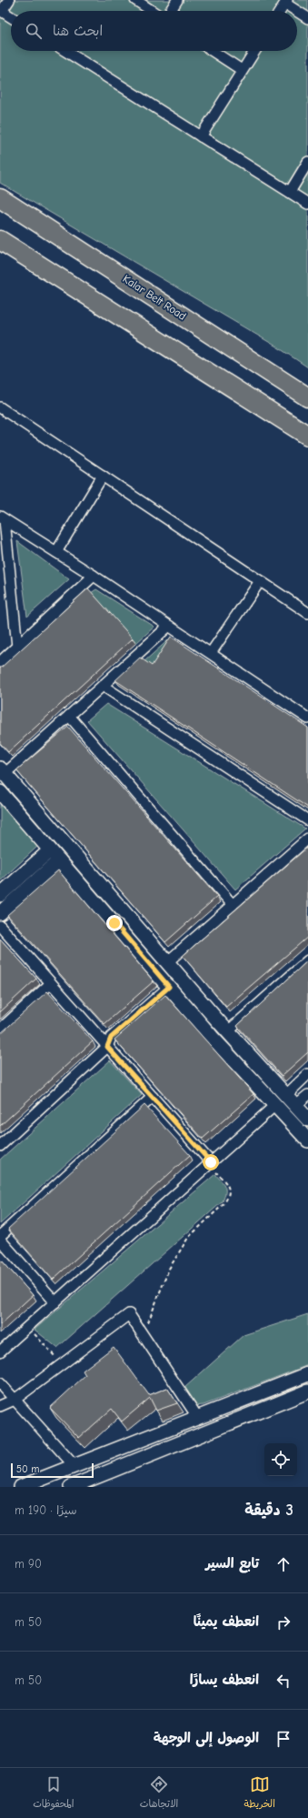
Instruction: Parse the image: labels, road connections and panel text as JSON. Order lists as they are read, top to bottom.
{
  "streets": {
    "highway": ["Kalar Belt Road"]
  },
  "scale_bar": "50 m",
  "page": {
    "search": "ابحث هنا",
    "scale": "50 m",
    "heading": ["3 دقيقة", "سيرًا · 190 m"],
    "list": [
      ["تابع السير", "90 m"],
      ["انعطف يمينًا", "50 m"],
      ["انعطف يسارًا", "50 m"],
      "الوصول إلى الوجهة"
    ],
    "nav": ["الخريطة", "الاتجاهات", "المحفوظات"]
  }
}
